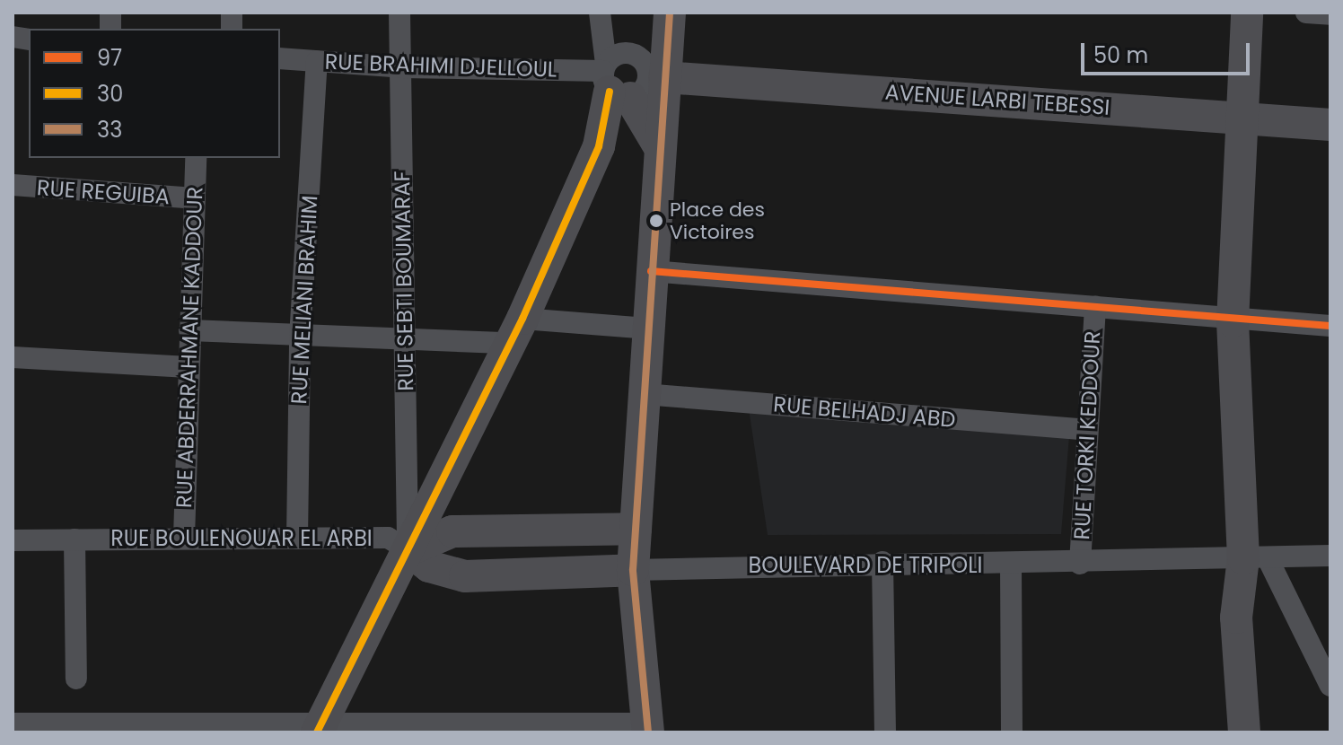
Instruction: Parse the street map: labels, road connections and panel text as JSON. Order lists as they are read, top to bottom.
{
  "streets": {
    "street": [
      "RUE BRAHIMI DJELLOUL",
      "AVENUE LARBI TEBESSI",
      "RUE REGUIBA",
      "RUE SEBTI BOUMARAF",
      "RUE MELIANI BRAHIM",
      "RUE ABDERRAHMANE KADDOUR",
      "RUE BELHADJ ABD",
      "RUE TORKI KEDDOUR",
      "RUE BOULENOUAR EL ARBI",
      "BOULEVARD DE TRIPOLI"
    ]
  },
  "crossings": [
    ["RUE BRAHIMI DJELLOUL", "RUE SEBTI BOUMARAF"],
    ["RUE BRAHIMI DJELLOUL", "RUE MELIANI BRAHIM"],
    ["RUE REGUIBA", "RUE ABDERRAHMANE KADDOUR"],
    ["RUE SEBTI BOUMARAF", "RUE BOULENOUAR EL ARBI"],
    ["RUE SEBTI BOUMARAF", "BOULEVARD DE TRIPOLI"],
    ["RUE MELIANI BRAHIM", "RUE BOULENOUAR EL ARBI"],
    ["RUE ABDERRAHMANE KADDOUR", "RUE BOULENOUAR EL ARBI"],
    ["RUE BELHADJ ABD", "RUE TORKI KEDDOUR"],
    ["RUE TORKI KEDDOUR", "BOULEVARD DE TRIPOLI"],
    ["RUE BOULENOUAR EL ARBI", "BOULEVARD DE TRIPOLI"]
  ],
  "places": ["Place des Victoires"],
  "lines": ["transit line 33", "transit line 30", "transit line 97"],
  "legend": ["97", "30", "33"],
  "scale_bar": "50 m"
}
